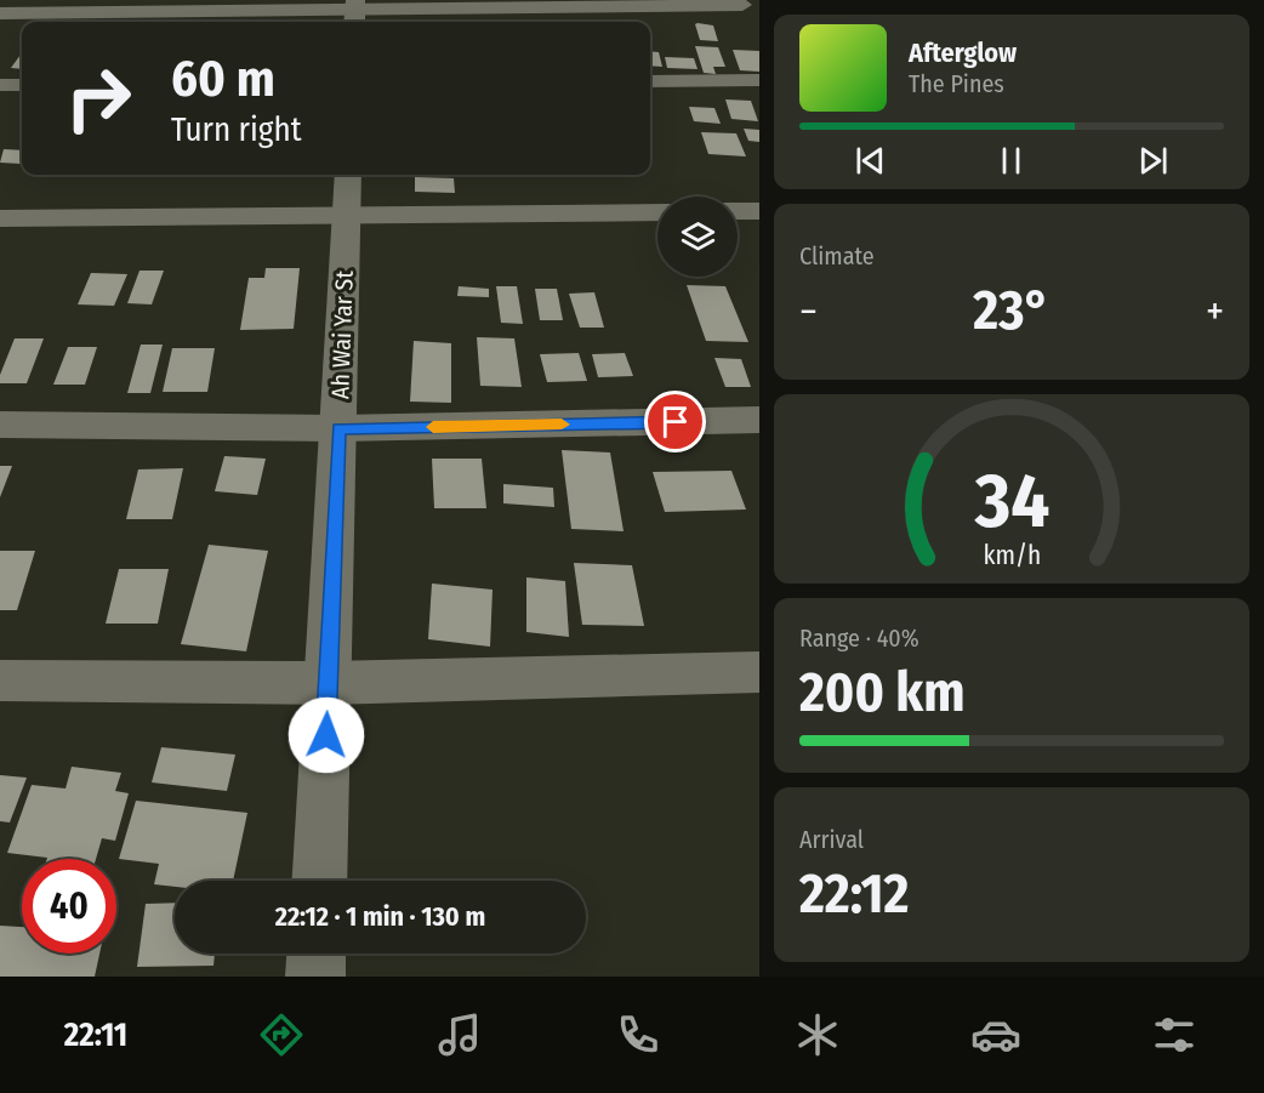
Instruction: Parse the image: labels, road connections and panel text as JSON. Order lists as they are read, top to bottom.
{
  "streets": {
    "street": ["Ah Wai Yar St"]
  },
  "page": {
    "turn": ["60 m", "Turn right"],
    "song": ["Afterglow", "The Pines"],
    "tile": [
      "Climate",
      ["Range · 40%", "200 km"],
      ["Arrival", "22:12"]
    ],
    "heat": ["−", "23°", "+"],
    "limit": "40",
    "trip": "22:12 · 1 min · 130 m",
    "tabs": "22:11",
    "gauge": ["34", "km/h"]
  }
}
